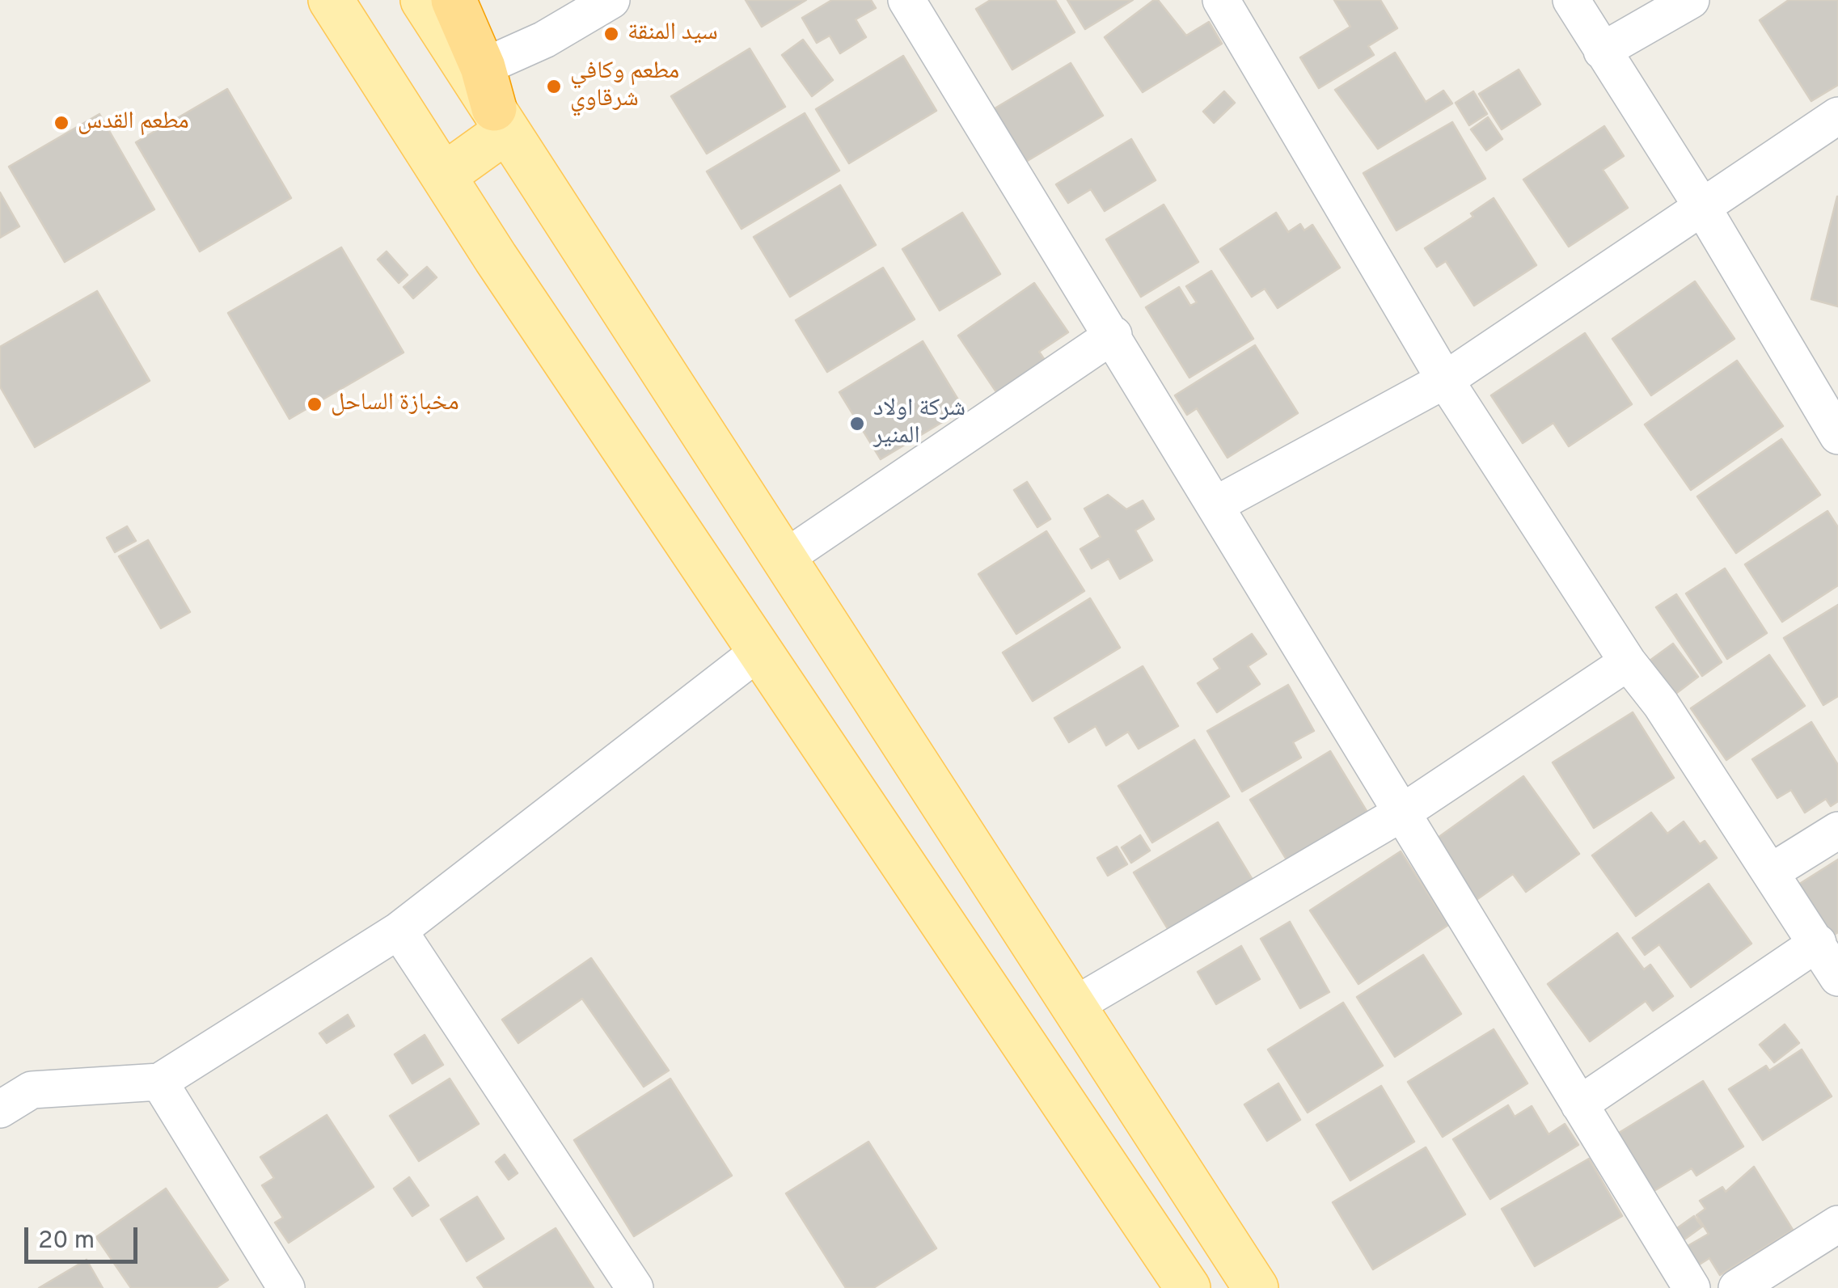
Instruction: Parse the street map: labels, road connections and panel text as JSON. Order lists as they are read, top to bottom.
{
  "places": [
    "سيد المنقة",
    "مطعم وكافي شرقاوي",
    "مطعم القدس",
    "مخبازة الساحل",
    "شركة اولاد المنير"
  ],
  "scale_bar": "20 m"
}
